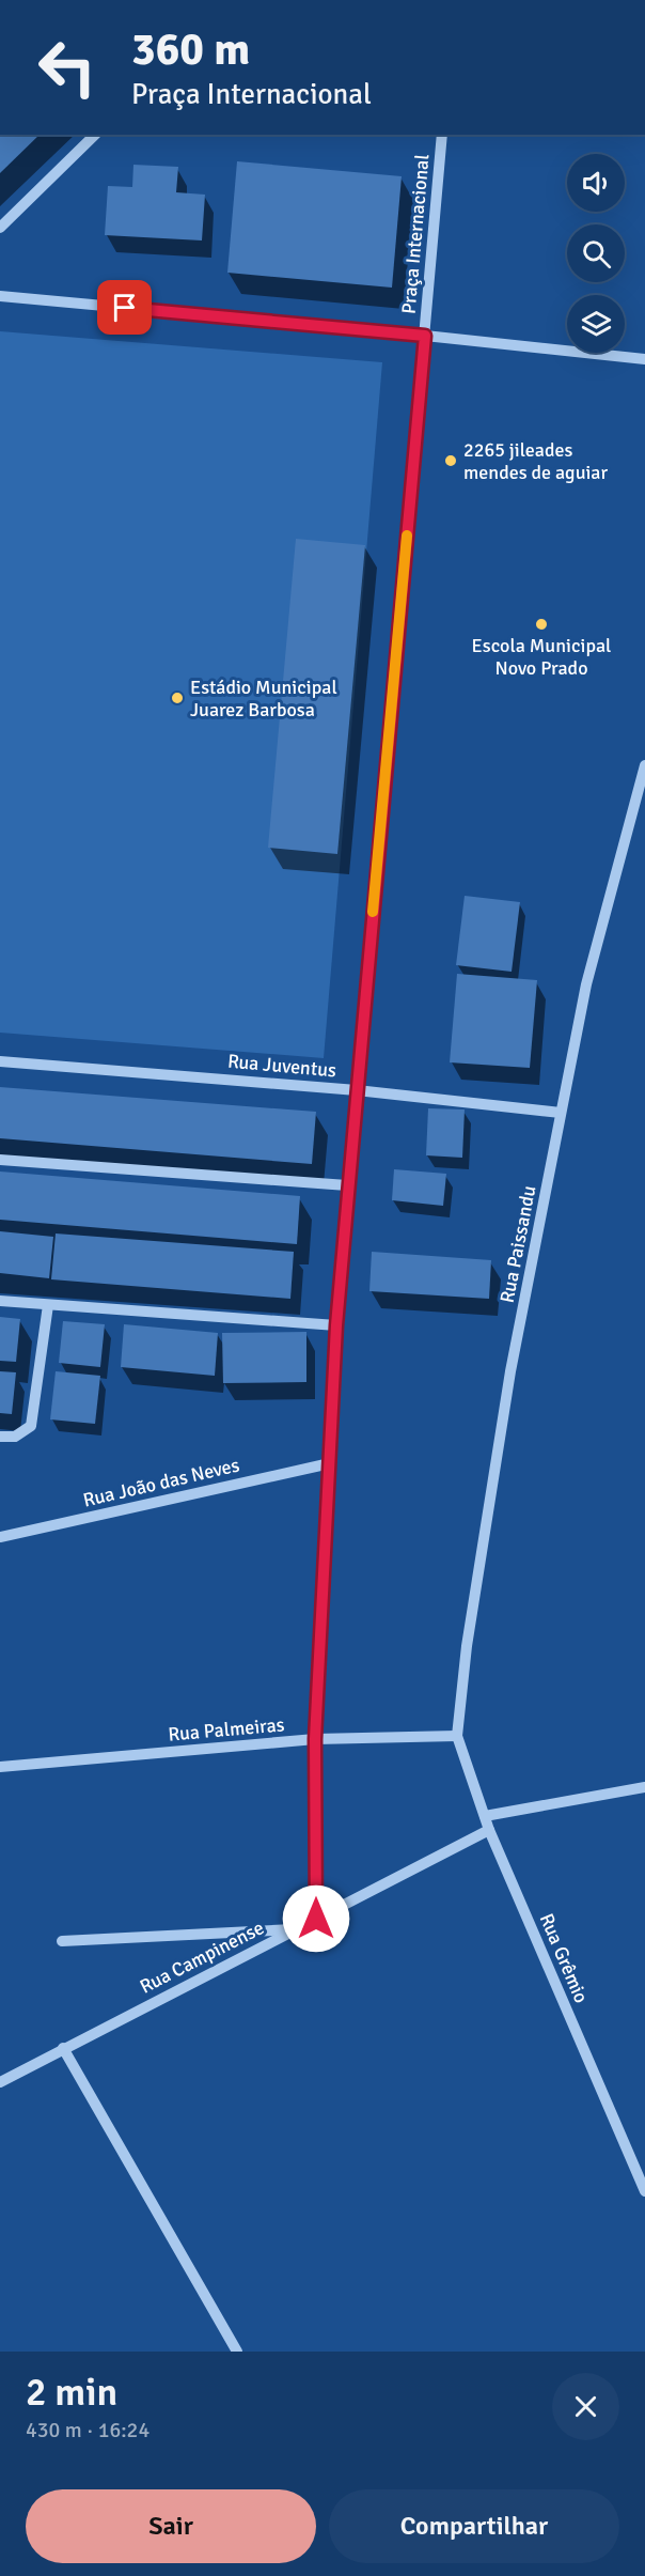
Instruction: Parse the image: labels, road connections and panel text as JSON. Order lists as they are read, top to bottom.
{
  "streets": {
    "street": [
      "Praça Internacional",
      "Rua Juventus",
      "Rua Paissandu",
      "Rua João das Neves",
      "Rua Palmeiras",
      "Rua Campinense",
      "Rua Grêmio"
    ]
  },
  "crossings": [
    ["Rua Juventus", "Rua Paissandu"],
    ["Rua Paissandu", "Rua Palmeiras"],
    ["Rua Paissandu", "Rua Grêmio"],
    ["Rua Palmeiras", "Rua Grêmio"],
    ["Rua Campinense", "Rua Grêmio"]
  ],
  "places": ["2265 jileades mendes de aguiar", "Escola Municipal Novo Prado", "Estádio Municipal Juarez Barbosa"],
  "page": {
    "turn": ["360 m", "Praça Internacional"],
    "heading": ["2 min", "430 m · 16:24"],
    "buttons": ["Sair", "Compartilhar"]
  }
}
